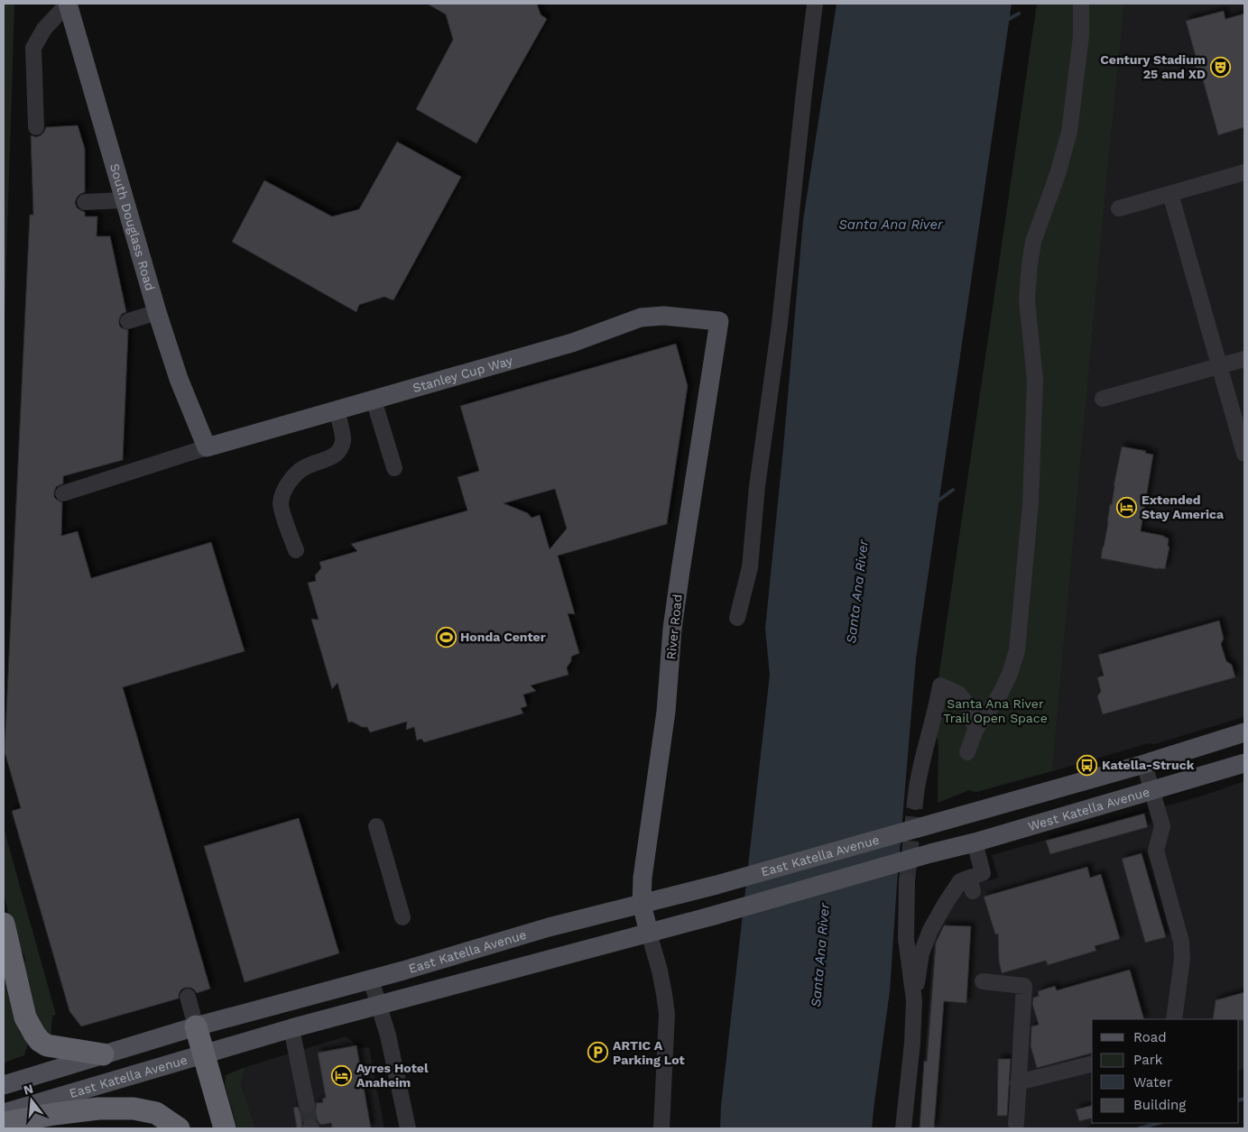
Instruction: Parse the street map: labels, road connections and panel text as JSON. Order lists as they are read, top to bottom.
{
  "streets": {
    "main road": [
      "South Douglass Road",
      "Stanley Cup Way",
      "River Road",
      "West Katella Avenue",
      "East Katella Avenue"
    ]
  },
  "crossings": [
    ["South Douglass Road", "Stanley Cup Way"],
    ["Stanley Cup Way", "River Road"],
    ["River Road", "East Katella Avenue"],
    ["West Katella Avenue", "East Katella Avenue"]
  ],
  "water": ["Santa Ana River"],
  "parks": ["Santa Ana River Trail Open Space"],
  "places": {
    "theatre": ["Century Stadium 25 and XD"],
    "hotel": ["Extended Stay America", "Ayres Hotel Anaheim"],
    "sports": ["Honda Center"],
    "bus stop": ["Katella-Struck"],
    "parking": ["ARTIC A Parking Lot"]
  },
  "legend": [
    "Road",
    "Park",
    "Water",
    "Building"
  ],
  "north": "top"
}
